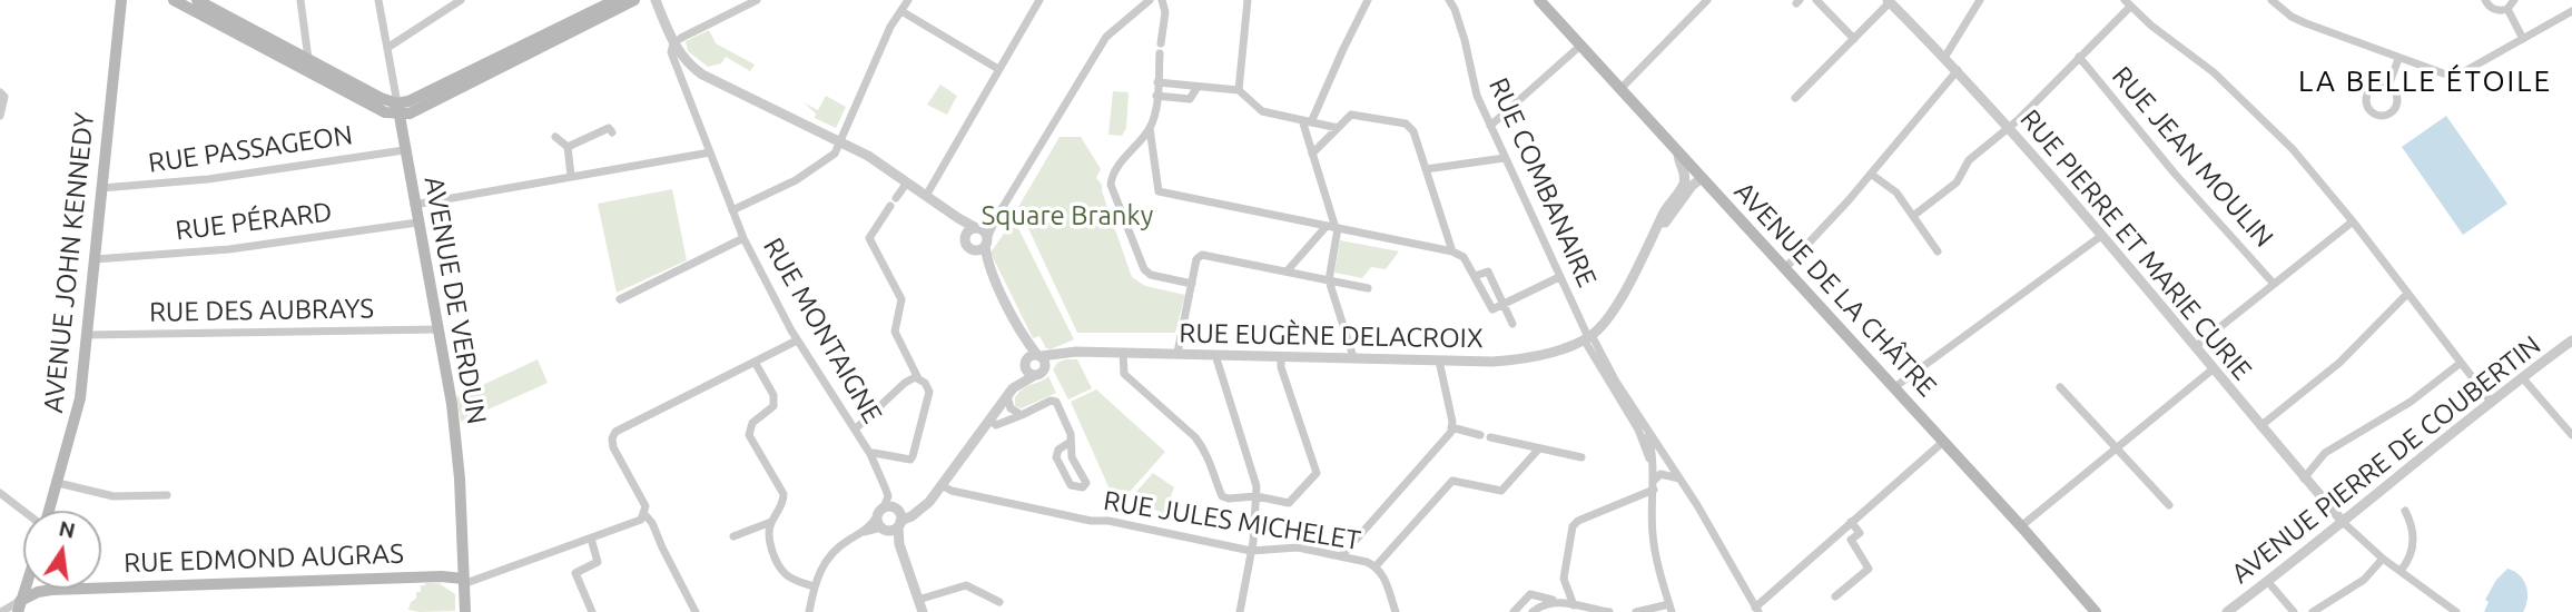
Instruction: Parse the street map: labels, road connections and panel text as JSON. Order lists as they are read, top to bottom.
{
  "streets": {
    "main road": [
      "AVENUE JOHN KENNEDY",
      "AVENUE DE LA CHÂTRE",
      "AVENUE DE VERDUN",
      "RUE EDMOND AUGRAS"
    ],
    "street": [
      "RUE PASSAGEON",
      "RUE JEAN MOULIN",
      "RUE COMBANAIRE",
      "RUE PÉRARD",
      "RUE PIERRE ET MARIE CURIE",
      "RUE DES AUBRAYS",
      "RUE MONTAIGNE",
      "RUE EUGÈNE DELACROIX",
      "AVENUE PIERRE DE COUBERTIN",
      "RUE JULES MICHELET"
    ]
  },
  "crossings": [
    ["RUE PASSAGEON", "AVENUE JOHN KENNEDY"],
    ["RUE PASSAGEON", "AVENUE DE VERDUN"],
    ["RUE COMBANAIRE", "RUE EUGÈNE DELACROIX"],
    ["RUE PÉRARD", "AVENUE JOHN KENNEDY"],
    ["RUE PÉRARD", "AVENUE DE VERDUN"],
    ["RUE PIERRE ET MARIE CURIE", "AVENUE PIERRE DE COUBERTIN"],
    ["AVENUE JOHN KENNEDY", "RUE DES AUBRAYS"],
    ["AVENUE DE VERDUN", "RUE DES AUBRAYS"],
    ["AVENUE DE VERDUN", "RUE EDMOND AUGRAS"]
  ],
  "districts": ["LA BELLE ÉTOILE"],
  "parks": ["Square Branky"],
  "north": "top"
}
